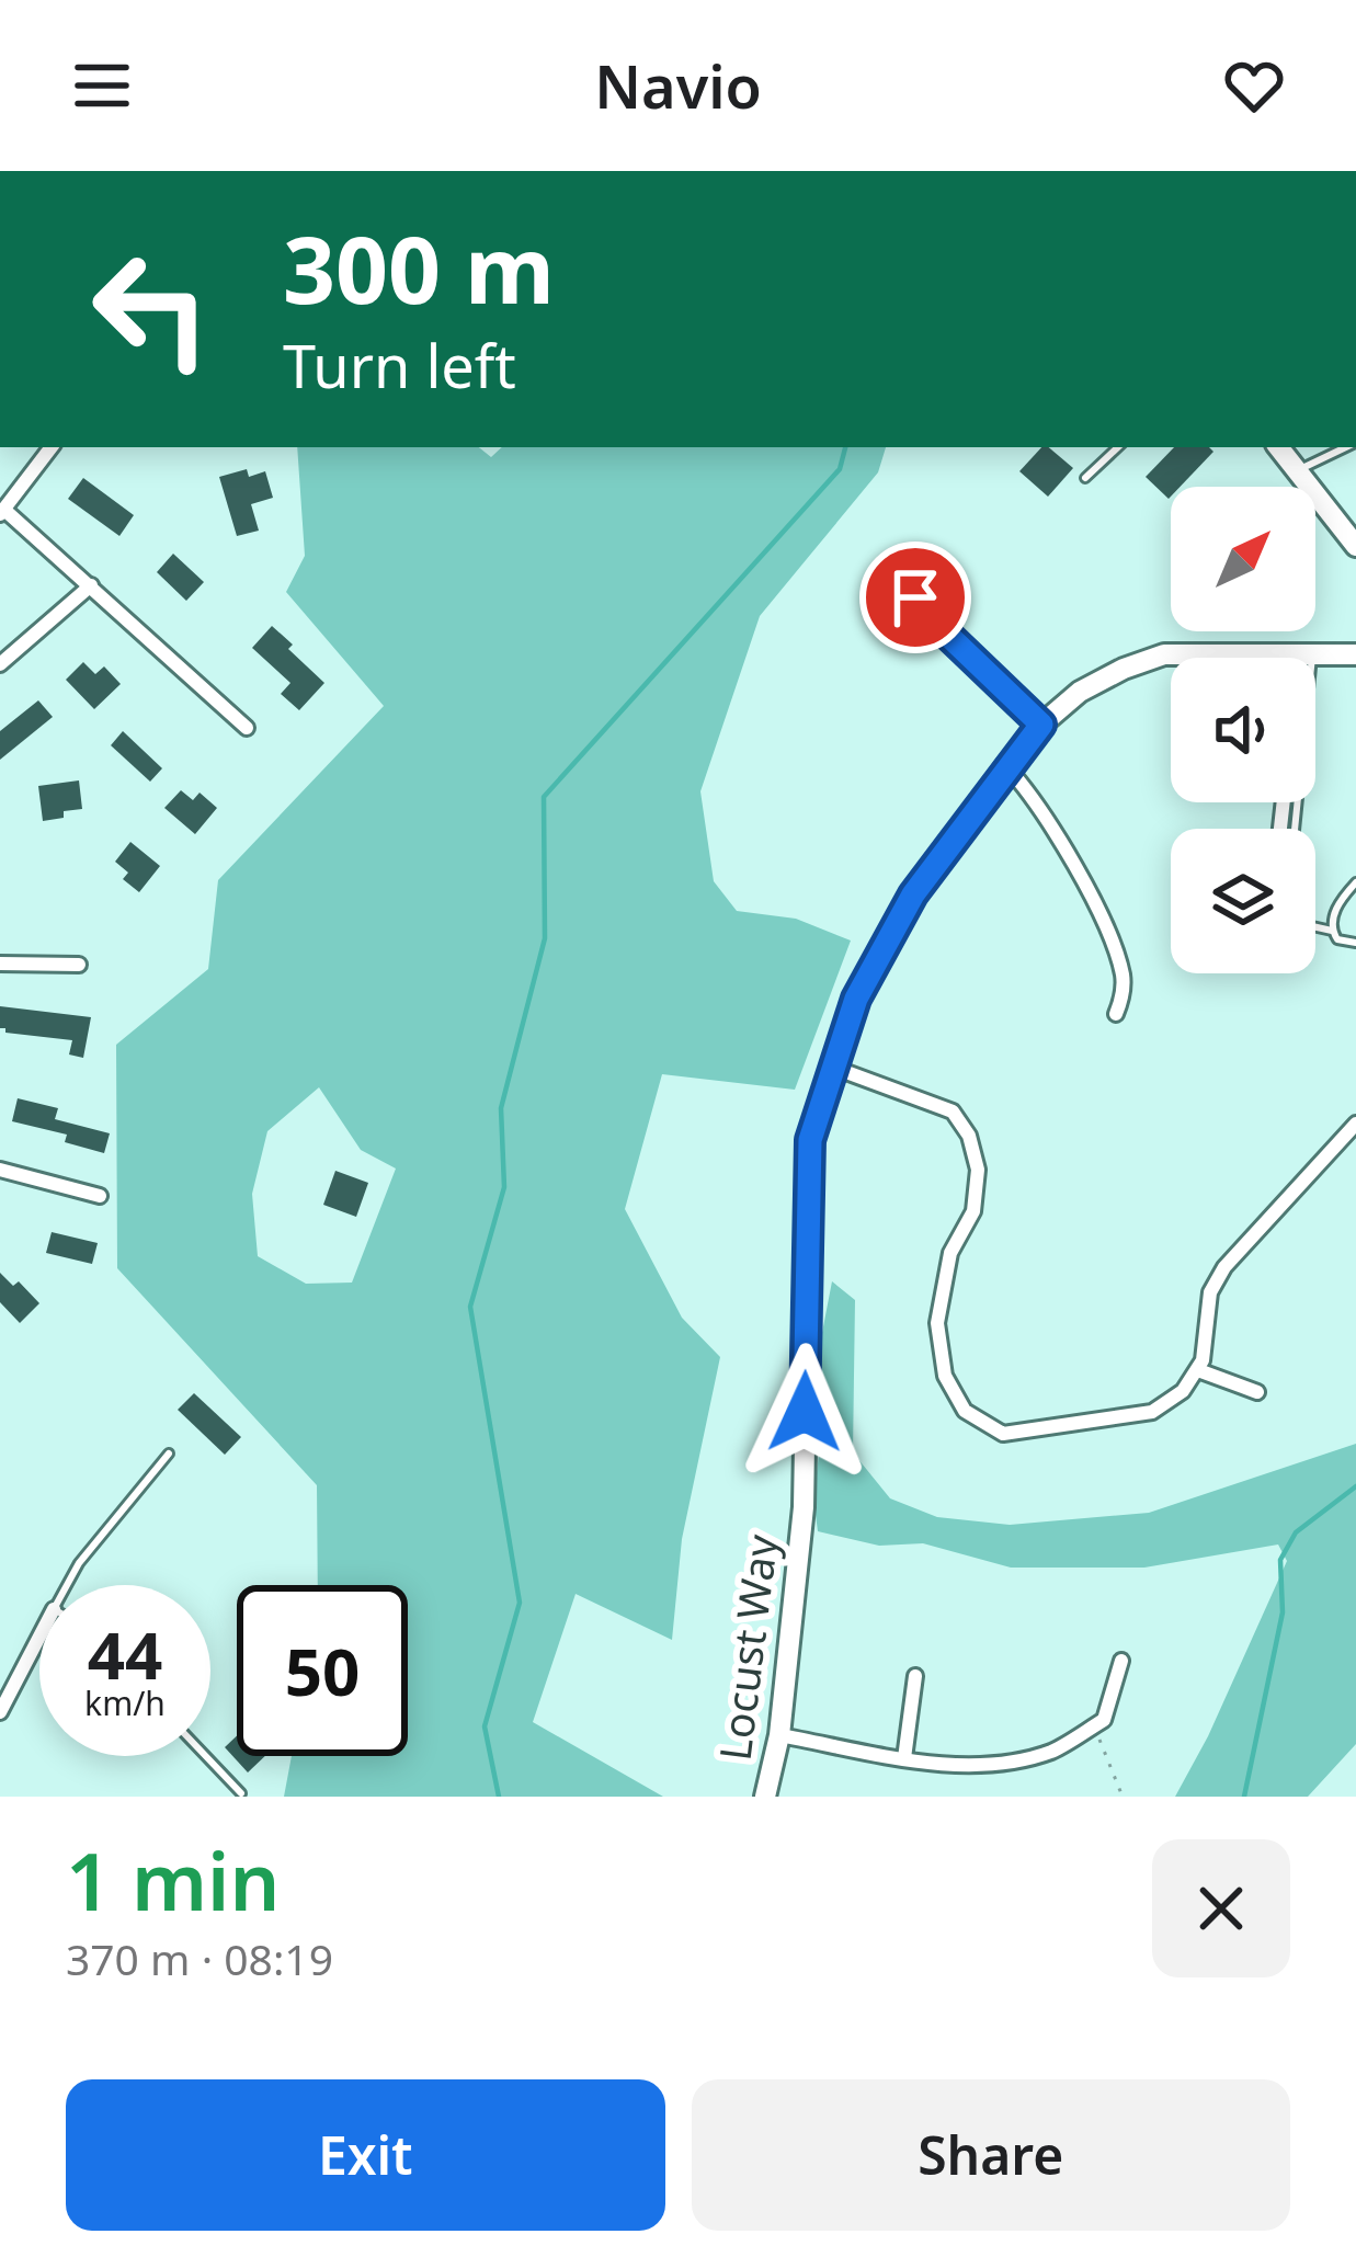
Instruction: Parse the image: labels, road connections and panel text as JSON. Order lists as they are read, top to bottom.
{
  "streets": {
    "main road": ["Locust Way"]
  },
  "north": "top right",
  "page": {
    "header": "Navio",
    "turn": ["300 m", "Turn left"],
    "speed": "44 km/h",
    "limit": "50",
    "heading": ["1 min", "370 m · 08:19"],
    "buttons": ["Exit", "Share"]
  }
}
